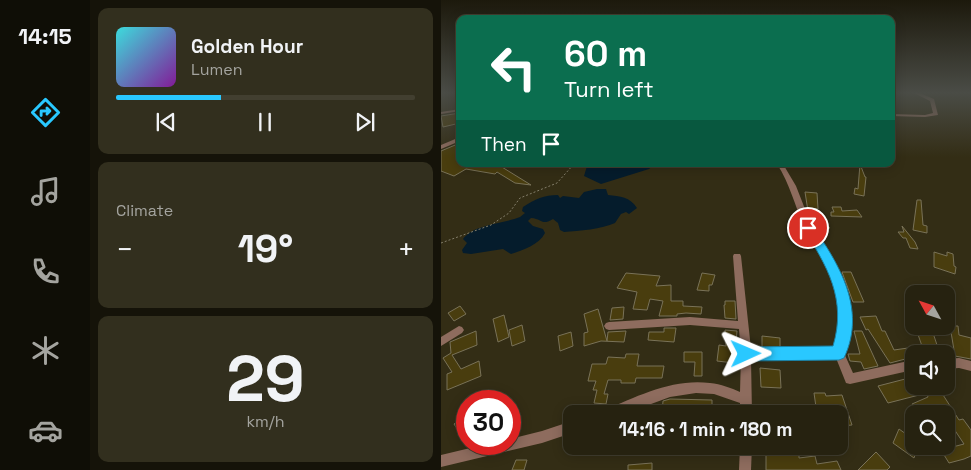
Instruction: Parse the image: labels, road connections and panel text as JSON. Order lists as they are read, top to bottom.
{
  "north": "top left",
  "page": {
    "tabs": "14:15",
    "turn": ["60 m", "Turn left"],
    "song": ["Golden Hour", "Lumen"],
    "then": "Then",
    "tile": [
      "Climate",
      ["29", "km/h"]
    ],
    "heat": ["−", "19°", "+"],
    "limit": "30",
    "trip": "14:16 · 1 min · 180 m"
  }
}
